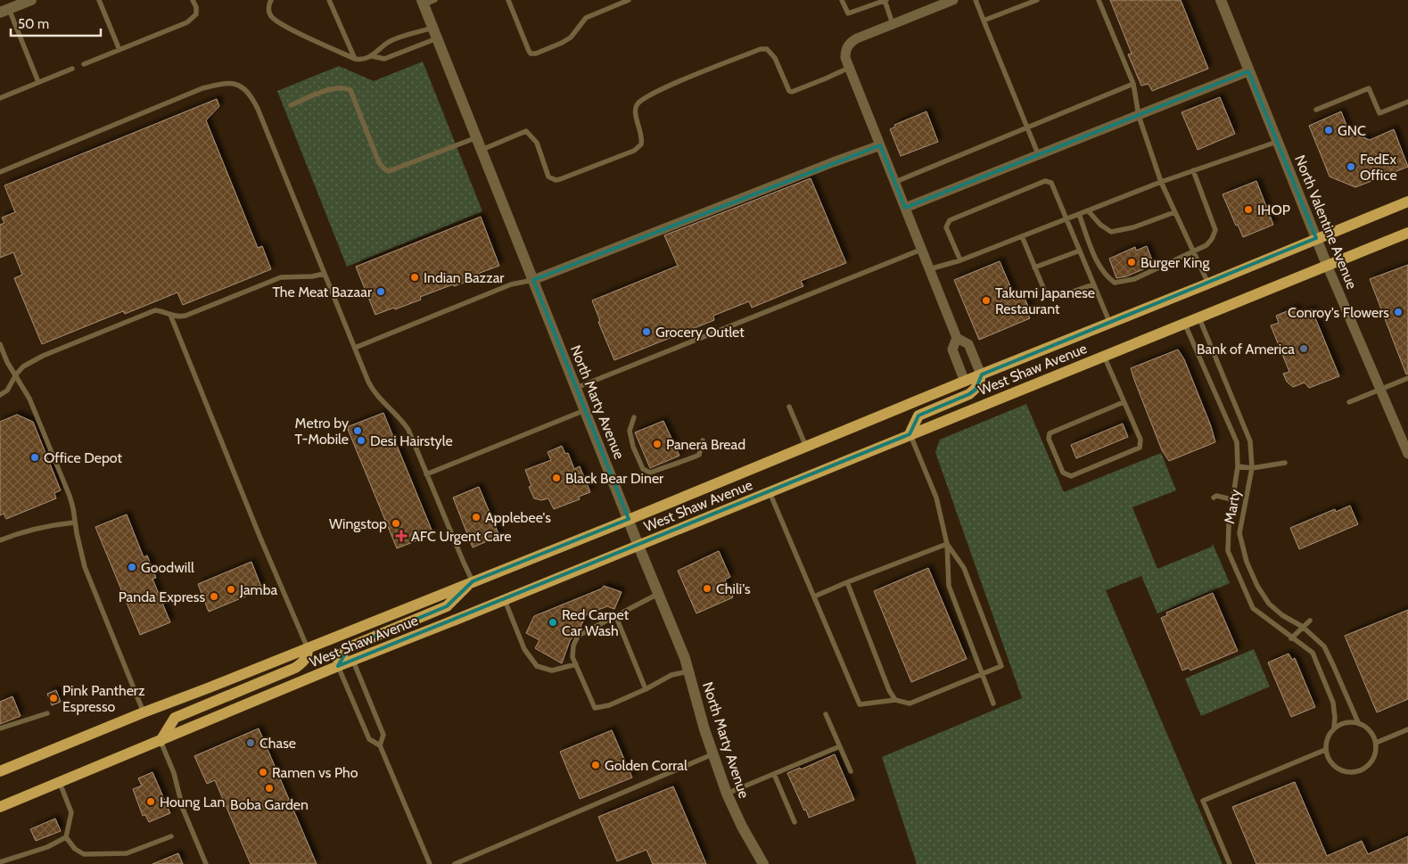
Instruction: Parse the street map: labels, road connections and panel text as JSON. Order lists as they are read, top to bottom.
{
  "streets": {
    "main road": ["West Shaw Avenue"],
    "street": ["North Valentine Avenue", "North Marty Avenue"],
    "lane": ["Marty"]
  },
  "crossings": [
    ["North Valentine Avenue", "West Shaw Avenue"],
    ["West Shaw Avenue", "North Marty Avenue"],
    ["West Shaw Avenue", "Marty"]
  ],
  "places": {
    "other": [
      "GNC",
      "FedEx Office",
      "IHOP",
      "Burger King",
      "Indian Bazzar",
      "The Meat Bazaar",
      "Takumi Japanese Restaurant",
      "Conroy's Flowers",
      "Grocery Outlet",
      "Bank of America",
      "Metro by T-Mobile",
      "Desi Hairstyle",
      "Panera Bread",
      "Office Depot",
      "Black Bear Diner",
      "Applebee's",
      "Wingstop",
      "Goodwill",
      "Chili's",
      "Jamba",
      "Panda Express",
      "Red Carpet Car Wash",
      "Pink Pantherz Espresso",
      "Chase",
      "Golden Corral",
      "Ramen vs Pho",
      "Boba Garden",
      "Houng Lan"
    ],
    "health": ["AFC Urgent Care"]
  },
  "scale_bar": "50 m"
}
